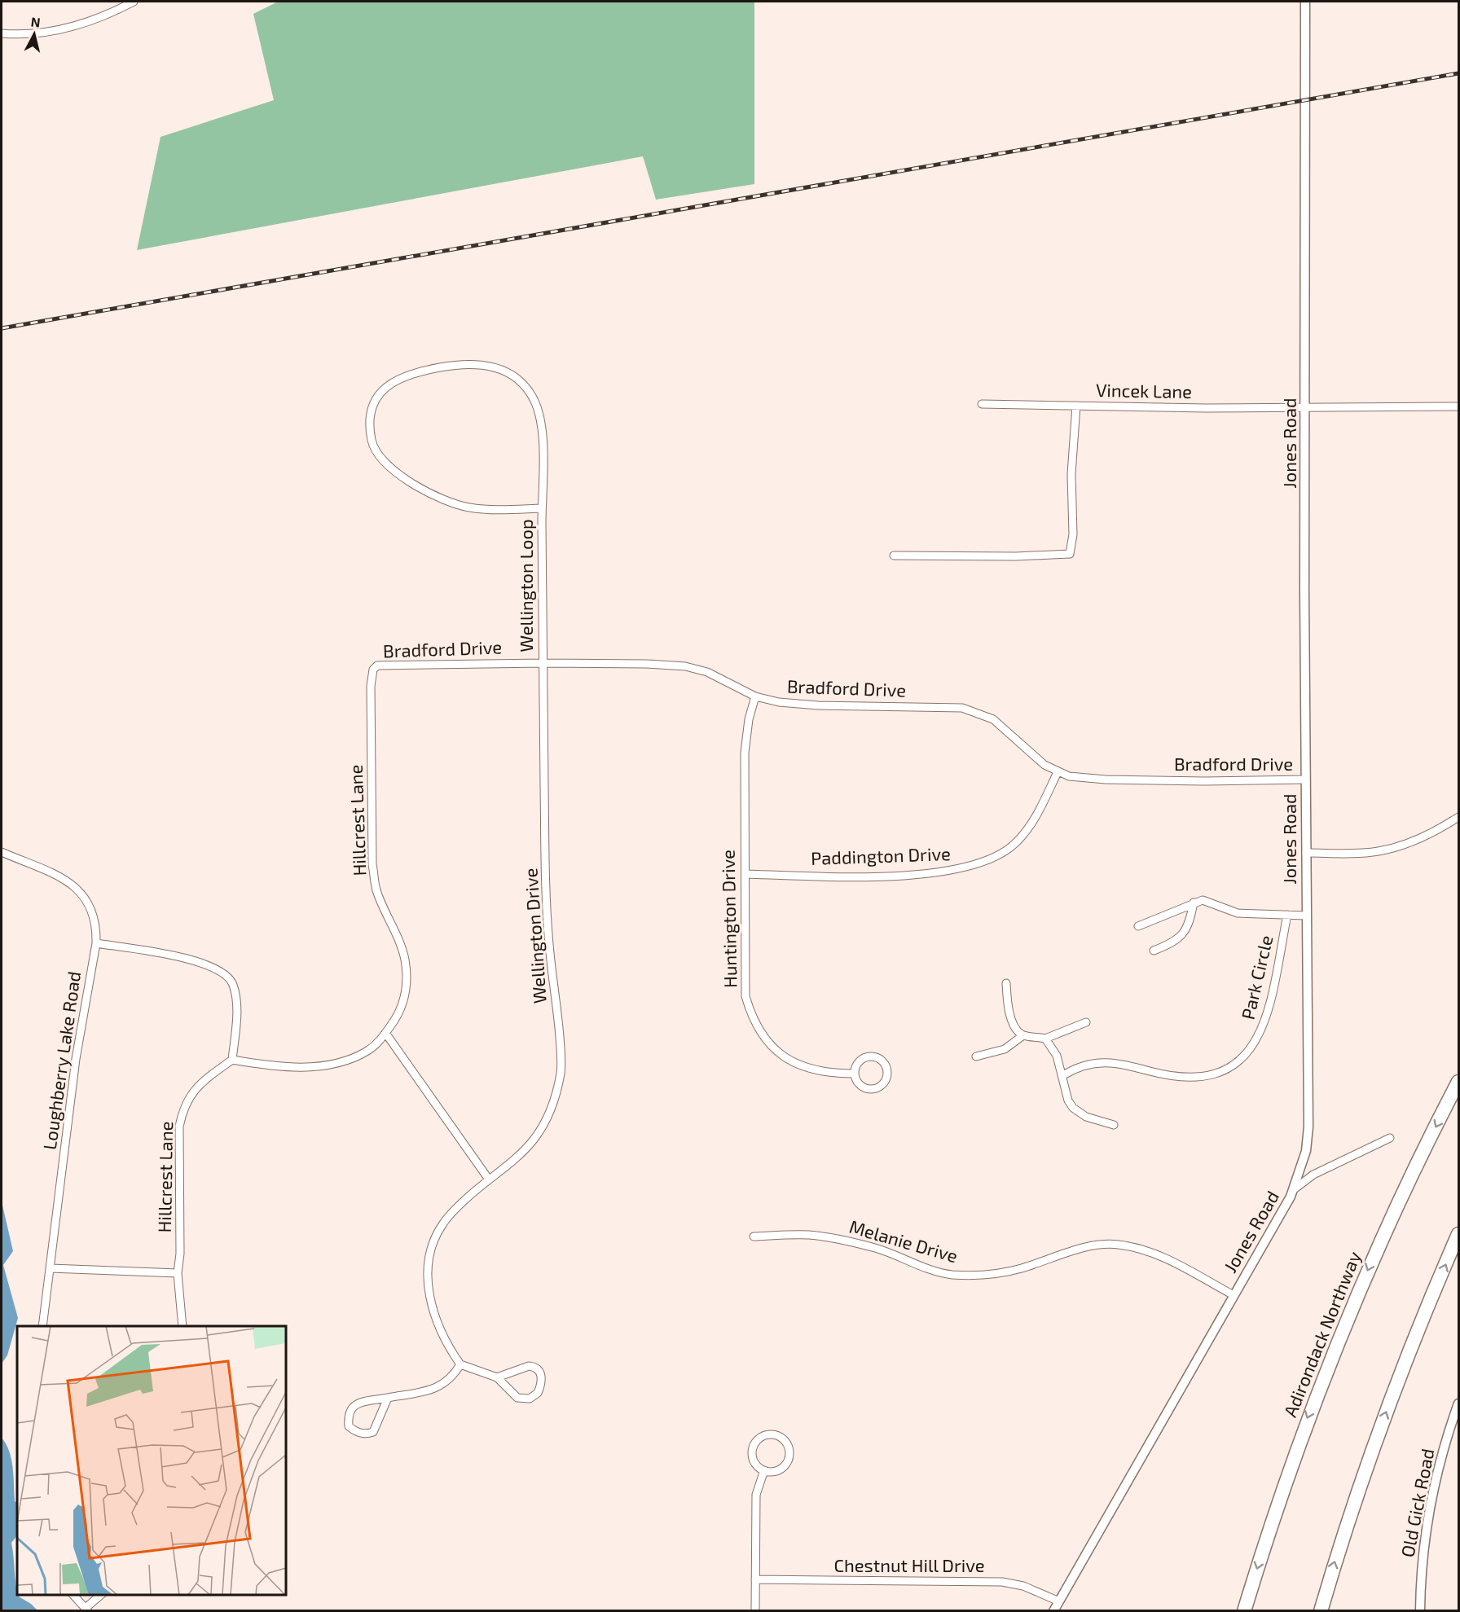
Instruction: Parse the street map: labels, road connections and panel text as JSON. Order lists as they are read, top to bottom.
{
  "streets": {
    "highway": ["Adirondack Northway"],
    "street": [
      "Vincek Lane",
      "Jones Road",
      "Wellington Loop",
      "Bradford Drive",
      "Hillcrest Lane",
      "Paddington Drive",
      "Huntington Drive",
      "Wellington Drive",
      "Park Circle",
      "Loughberry Lake Road",
      "Melanie Drive",
      "Old Gick Road",
      "Chestnut Hill Drive"
    ]
  },
  "crossings": [
    ["Vincek Lane", "Jones Road"],
    ["Jones Road", "Bradford Drive"],
    ["Jones Road", "Melanie Drive"],
    ["Jones Road", "Chestnut Hill Drive"],
    ["Wellington Loop", "Bradford Drive"],
    ["Wellington Loop", "Wellington Drive"],
    ["Bradford Drive", "Hillcrest Lane"],
    ["Bradford Drive", "Paddington Drive"],
    ["Bradford Drive", "Huntington Drive"],
    ["Bradford Drive", "Wellington Drive"],
    ["Paddington Drive", "Huntington Drive"]
  ],
  "north": "top"
}
